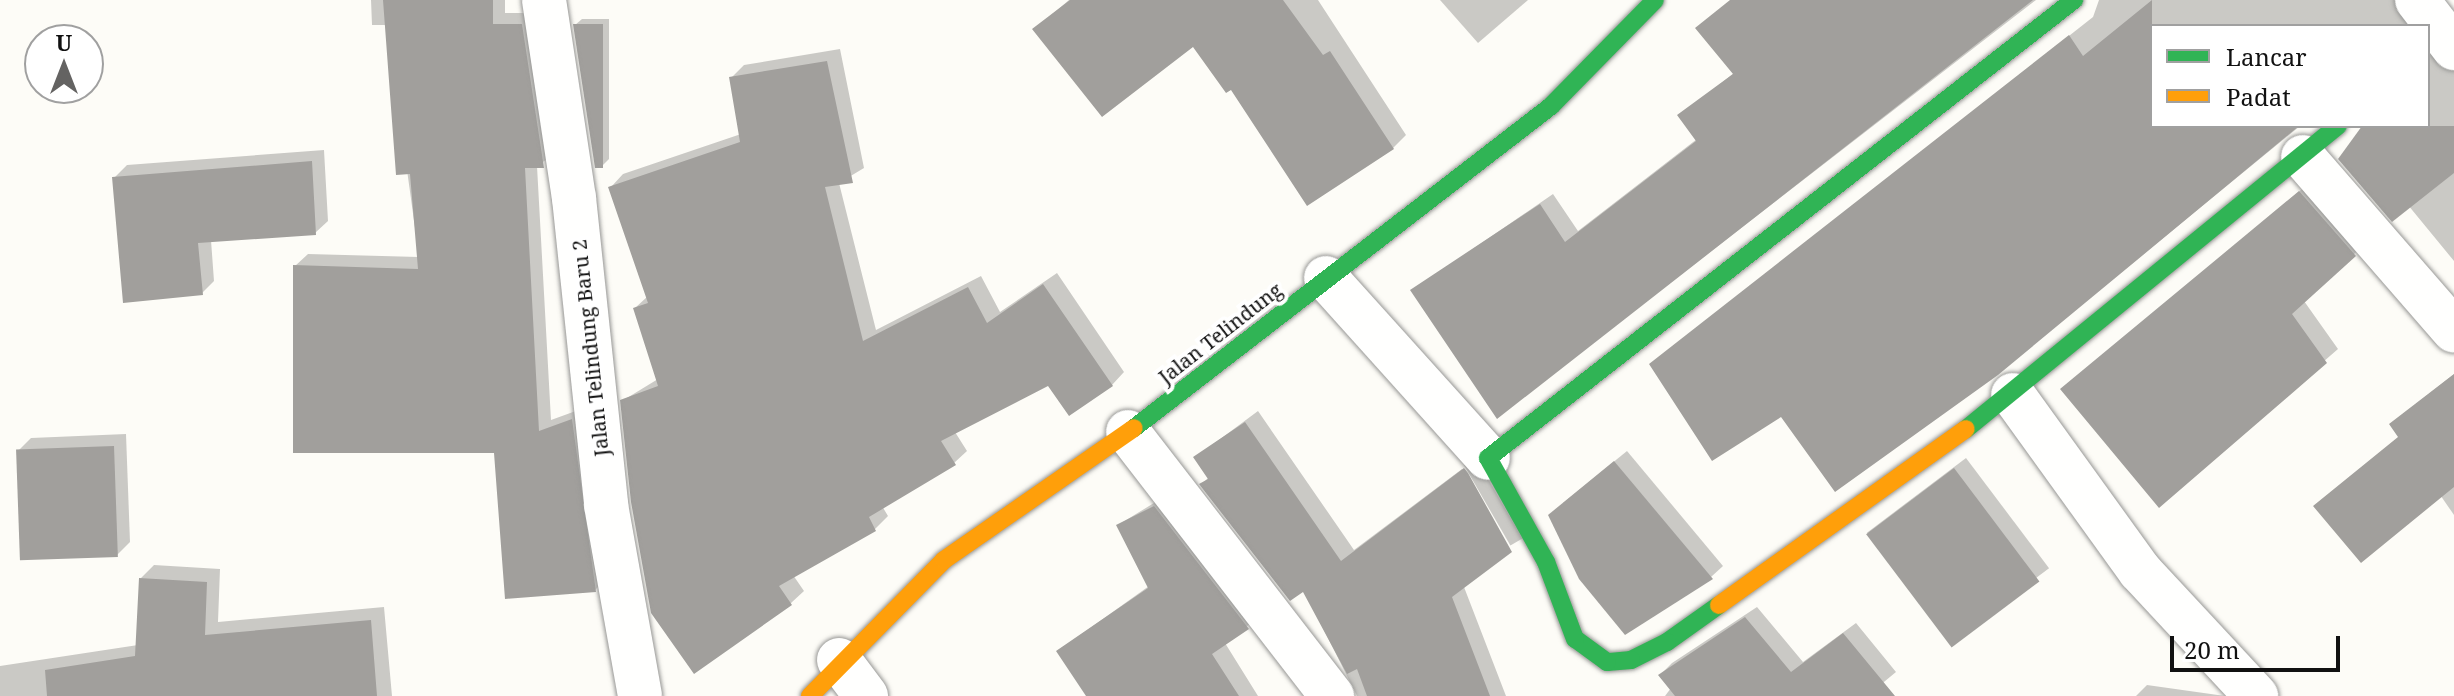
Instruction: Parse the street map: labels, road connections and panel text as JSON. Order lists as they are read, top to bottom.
{
  "streets": {
    "street": ["Jalan Telindung", "Jalan Telindung Baru 2"]
  },
  "legend": ["Lancar", "Padat"],
  "scale_bar": "20 m",
  "north": "top"
}
